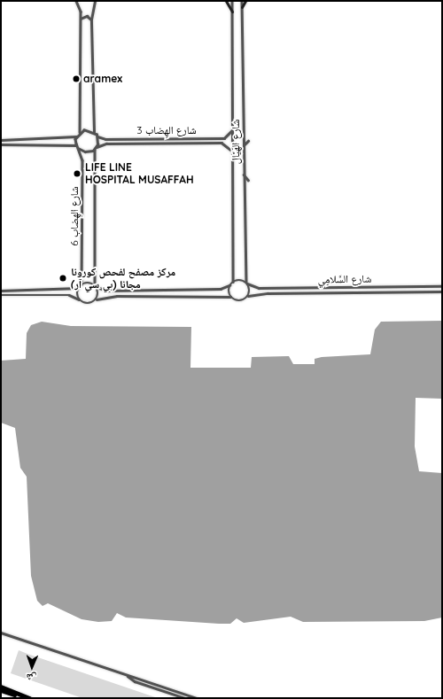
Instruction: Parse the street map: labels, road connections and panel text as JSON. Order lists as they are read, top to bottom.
{
  "streets": {
    "street": [
      "شارع الهِضاب 3",
      "شارع الهَيَّال",
      "شارع الهِضاب 6",
      "شارع السَّلامِي"
    ]
  },
  "crossings": [
    ["شارع الهِضاب 3", "شارع الهَيَّال"],
    ["شارع الهِضاب 3", "شارع الهِضاب 6"],
    ["شارع الهَيَّال", "شارع السَّلامِي"]
  ],
  "places": ["aramex", "LIFE LINE HOSPITAL MUSAFFAH", "مركز مصفح لفحص كورونا (بي سي آر) مجانا"],
  "north": "bottom"
}
